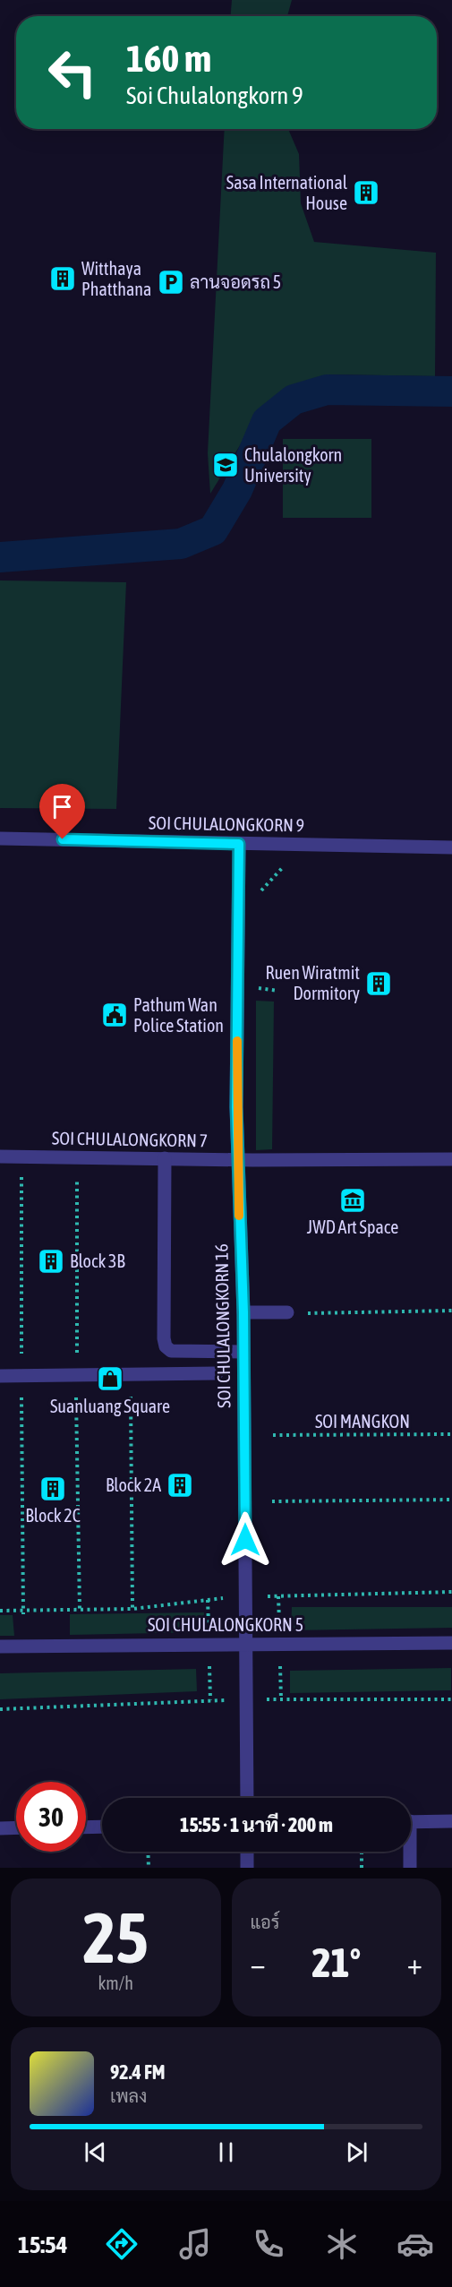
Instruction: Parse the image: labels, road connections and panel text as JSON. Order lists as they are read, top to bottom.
{
  "streets": {
    "street": [
      "SOI CHULALONGKORN 9",
      "SOI CHULALONGKORN 7",
      "SOI CHULALONGKORN 16",
      "SOI CHULALONGKORN 5"
    ],
    "path": ["SOI MANGKON"]
  },
  "crossings": [
    ["SOI CHULALONGKORN 9", "SOI CHULALONGKORN 16"],
    ["SOI CHULALONGKORN 7", "SOI CHULALONGKORN 16"],
    ["SOI CHULALONGKORN 16", "SOI CHULALONGKORN 5"]
  ],
  "places": {
    "building": [
      "Sasa International House",
      "Witthaya Phatthana",
      "Ruen Wiratmit Dormitory",
      "Block 3B",
      "Block 2A",
      "Block 2C"
    ],
    "parking": ["ลานจอดรถ 5"],
    "school or university": ["Chulalongkorn University"],
    "public building": ["Pathum Wan Police Station"],
    "museum": ["JWD Art Space"],
    "shop": ["Suanluang Square"]
  },
  "page": {
    "turn": ["160 m", "Soi Chulalongkorn 9"],
    "limit": "30",
    "trip": "15:55 · 1 นาที · 200 m",
    "tile": [
      ["25", "km/h"],
      "แอร์"
    ],
    "heat": ["−", "21°", "+"],
    "song": ["92.4 FM", "เพลง"],
    "tabs": "15:54"
  }
}
